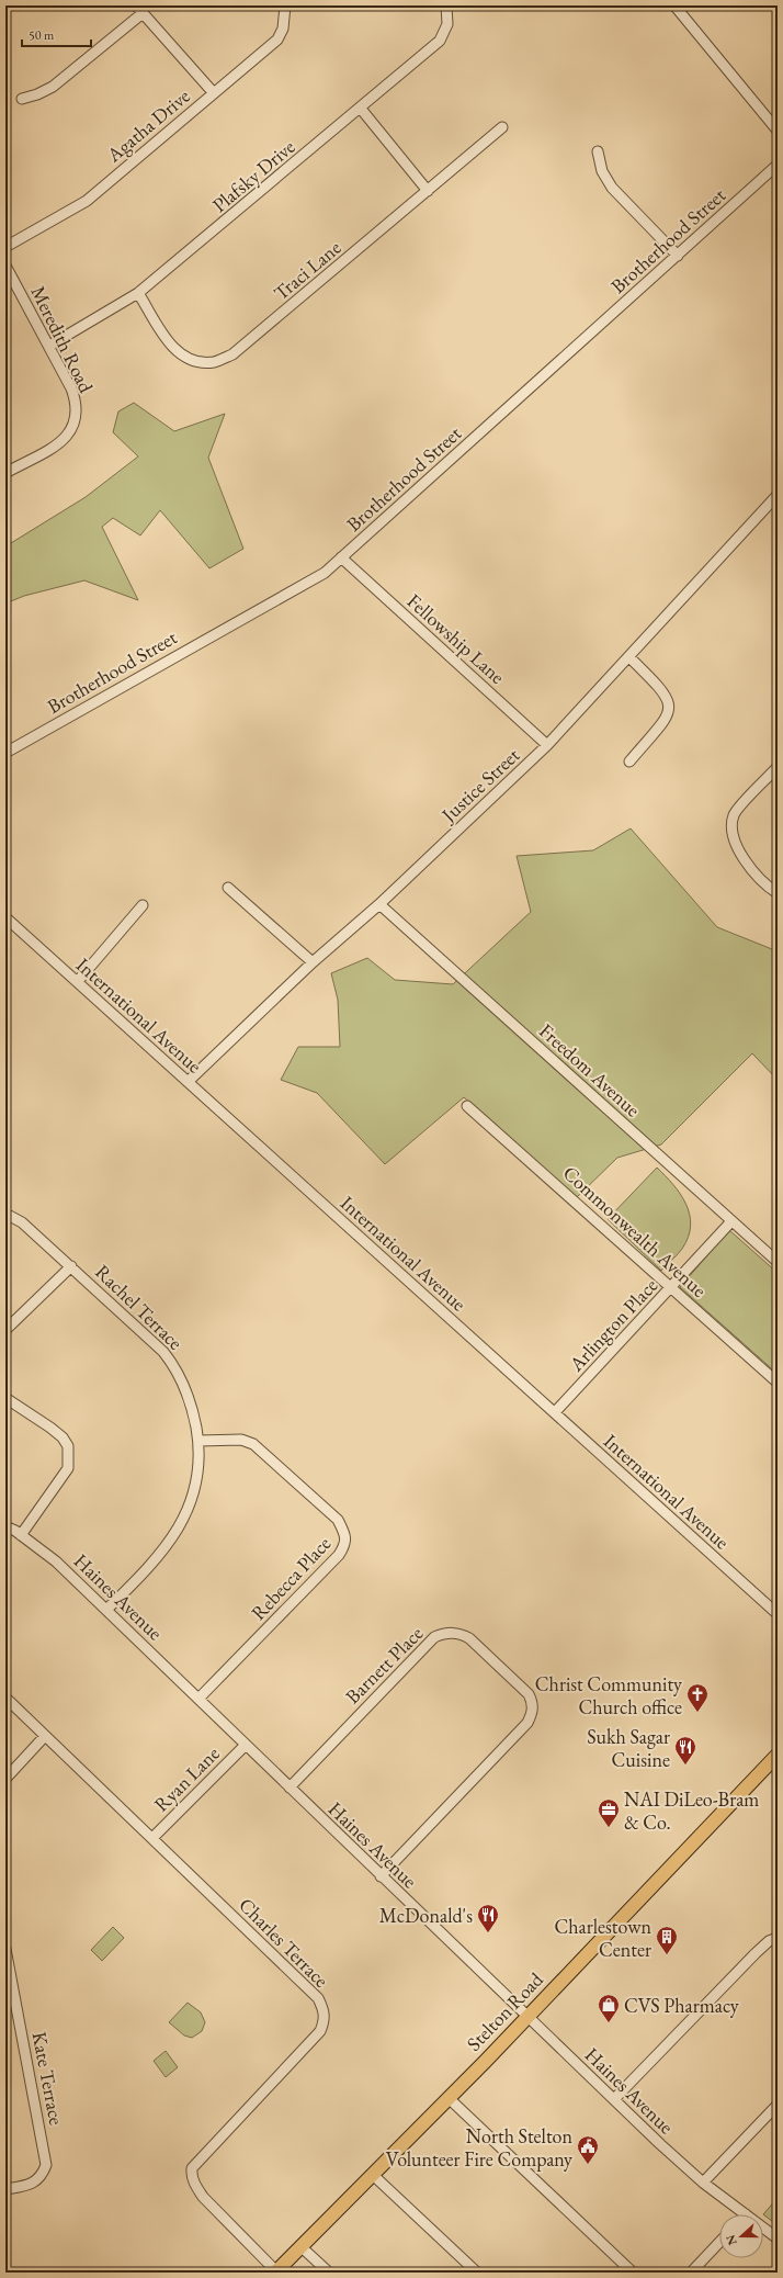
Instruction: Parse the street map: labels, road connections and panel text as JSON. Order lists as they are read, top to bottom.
{
  "streets": {
    "main road": ["Stelton Road"],
    "street": [
      "Agatha Drive",
      "Plafsky Drive",
      "Brotherhood Street",
      "Traci Lane",
      "Meredith Road",
      "Fellowship Lane",
      "Justice Street",
      "International Avenue",
      "Freedom Avenue",
      "Commonwealth Avenue",
      "Rachel Terrace",
      "Arlington Place",
      "Rebecca Place",
      "Haines Avenue",
      "Barnett Place",
      "Ryan Lane",
      "Charles Terrace",
      "Kate Terrace"
    ]
  },
  "crossings": [
    ["Plafsky Drive", "Traci Lane"],
    ["Plafsky Drive", "Meredith Road"],
    ["Brotherhood Street", "Fellowship Lane"],
    ["Fellowship Lane", "Justice Street"],
    ["Justice Street", "International Avenue"],
    ["Justice Street", "Freedom Avenue"],
    ["International Avenue", "Arlington Place"],
    ["Freedom Avenue", "Arlington Place"],
    ["Commonwealth Avenue", "Arlington Place"],
    ["Rachel Terrace", "Rebecca Place"],
    ["Rachel Terrace", "Haines Avenue"],
    ["Rebecca Place", "Haines Avenue"],
    ["Haines Avenue", "Barnett Place"],
    ["Haines Avenue", "Ryan Lane"],
    ["Haines Avenue", "Stelton Road"],
    ["Ryan Lane", "Charles Terrace"],
    ["Charles Terrace", "Stelton Road"]
  ],
  "places": {
    "church": ["Christ Community Church office"],
    "restaurant": ["Sukh Sagar Cuisine", "McDonald's"],
    "office": ["NAI DiLeo-Bram & Co."],
    "building": ["Charlestown Center"],
    "shop": ["CVS Pharmacy"],
    "public building": ["North Stelton Volunteer Fire Company"]
  },
  "scale_bar": "50 m",
  "north": "left"
}
